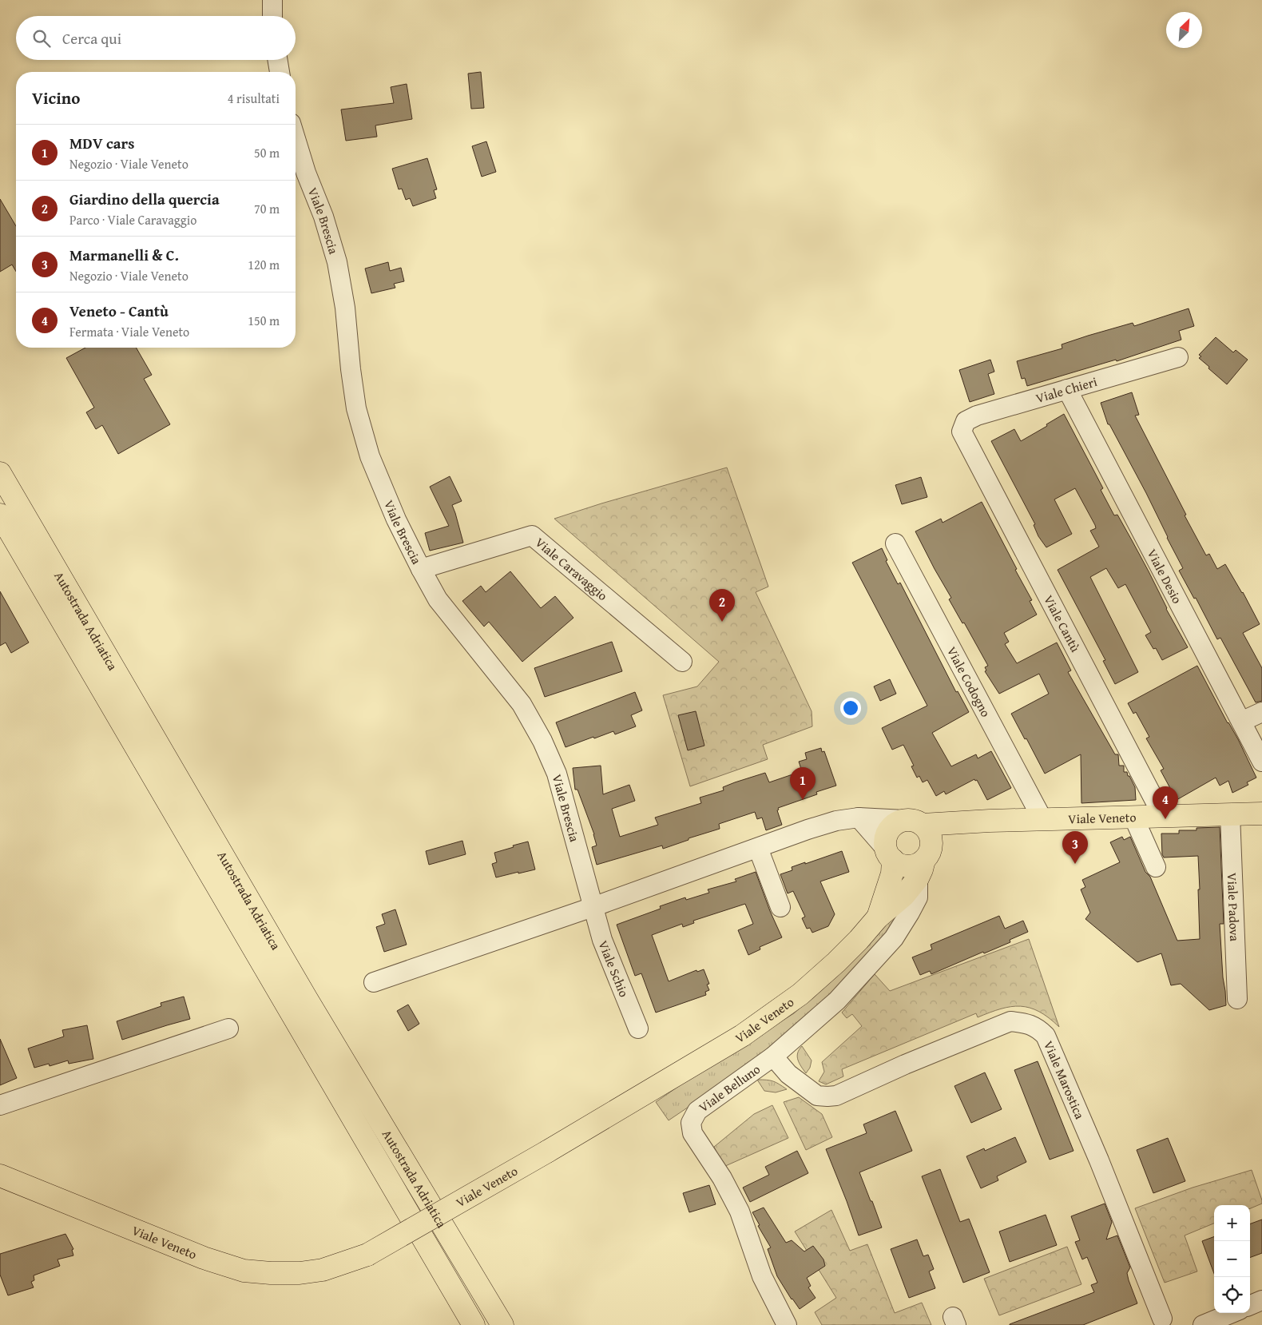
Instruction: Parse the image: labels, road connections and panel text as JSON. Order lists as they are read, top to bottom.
{
  "streets": {
    "main road": ["Autostrada Adriatica", "Viale Veneto"],
    "street": [
      "Viale Brescia",
      "Viale Chieri",
      "Viale Caravaggio",
      "Viale Desio",
      "Viale Cantù",
      "Viale Codogno",
      "Viale Padova",
      "Viale Schio",
      "Viale Marostica",
      "Viale Belluno"
    ]
  },
  "crossings": [
    ["Viale Brescia", "Viale Caravaggio"],
    ["Viale Brescia", "Viale Veneto"],
    ["Viale Brescia", "Viale Schio"],
    ["Viale Chieri", "Viale Desio"],
    ["Viale Chieri", "Viale Cantù"],
    ["Viale Cantù", "Viale Veneto"],
    ["Viale Codogno", "Viale Veneto"],
    ["Viale Veneto", "Viale Padova"],
    ["Viale Veneto", "Viale Schio"],
    ["Viale Veneto", "Viale Belluno"],
    ["Viale Marostica", "Viale Belluno"]
  ],
  "north": "top right",
  "page": {
    "search": "Cerca qui",
    "heading": ["Vicino", "4 risultati"],
    "list": [
      {
        "mark": "1",
        "name": "MDV cars",
        "note": "Negozio · Viale Veneto",
        "value": "50 m"
      },
      {
        "mark": "2",
        "name": "Giardino della quercia",
        "note": "Parco · Viale Caravaggio",
        "value": "70 m"
      },
      {
        "mark": "3",
        "name": "Marmanelli & C.",
        "note": "Negozio · Viale Veneto",
        "value": "120 m"
      },
      {
        "mark": "4",
        "name": "Veneto - Cantù",
        "note": "Fermata · Viale Veneto",
        "value": "150 m"
      }
    ],
    "pins": [
      "2",
      "1",
      "4",
      "3"
    ],
    "map_buttons": ["+", "−"]
  }
}
